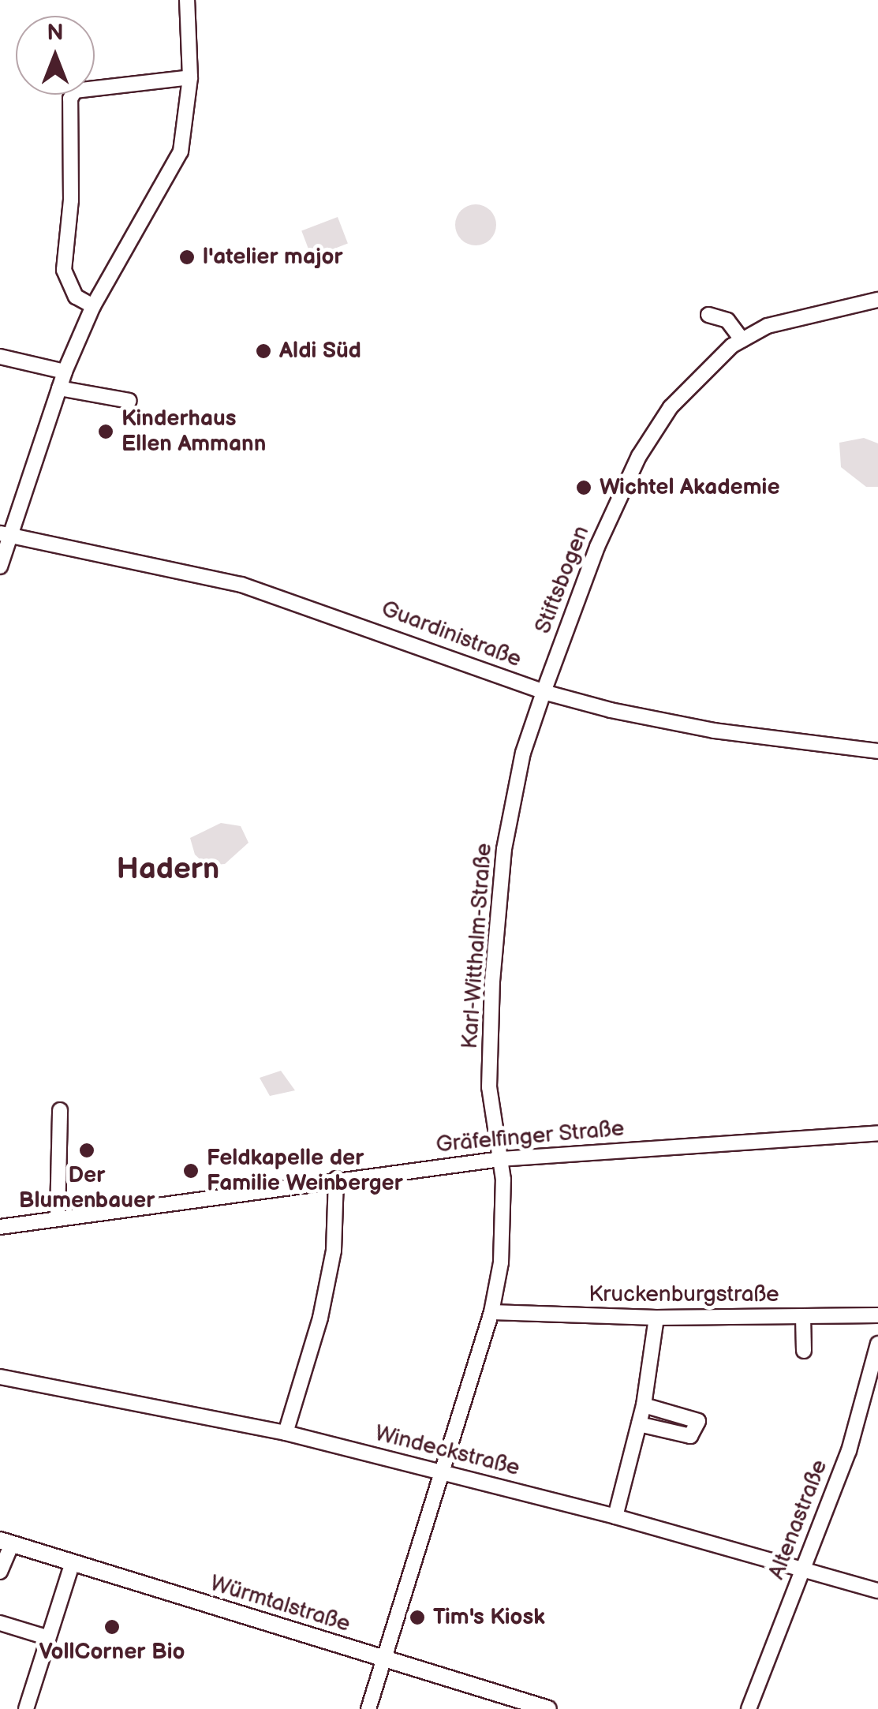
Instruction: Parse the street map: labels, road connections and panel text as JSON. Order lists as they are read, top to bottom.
{
  "streets": {
    "main road": ["Würmtalstraße"],
    "street": [
      "Stiftsbogen",
      "Guardinistraße",
      "Karl-Witthalm-Straße",
      "Gräfelfinger Straße",
      "Kruckenburgstraße",
      "Windeckstraße",
      "Altenastraße"
    ]
  },
  "crossings": [
    ["Stiftsbogen", "Guardinistraße"],
    ["Stiftsbogen", "Karl-Witthalm-Straße"],
    ["Guardinistraße", "Karl-Witthalm-Straße"],
    ["Karl-Witthalm-Straße", "Gräfelfinger Straße"],
    ["Karl-Witthalm-Straße", "Kruckenburgstraße"],
    ["Karl-Witthalm-Straße", "Windeckstraße"],
    ["Karl-Witthalm-Straße", "Würmtalstraße"],
    ["Windeckstraße", "Altenastraße"]
  ],
  "districts": ["Hadern"],
  "places": [
    "l'atelier major",
    "Aldi Süd",
    "Kinderhaus Ellen Ammann",
    "Wichtel Akademie",
    "Der Blumenbauer",
    "Feldkapelle der Familie Weinberger",
    "Tim's Kiosk",
    "VollCorner Bio"
  ],
  "north": "top"
}
